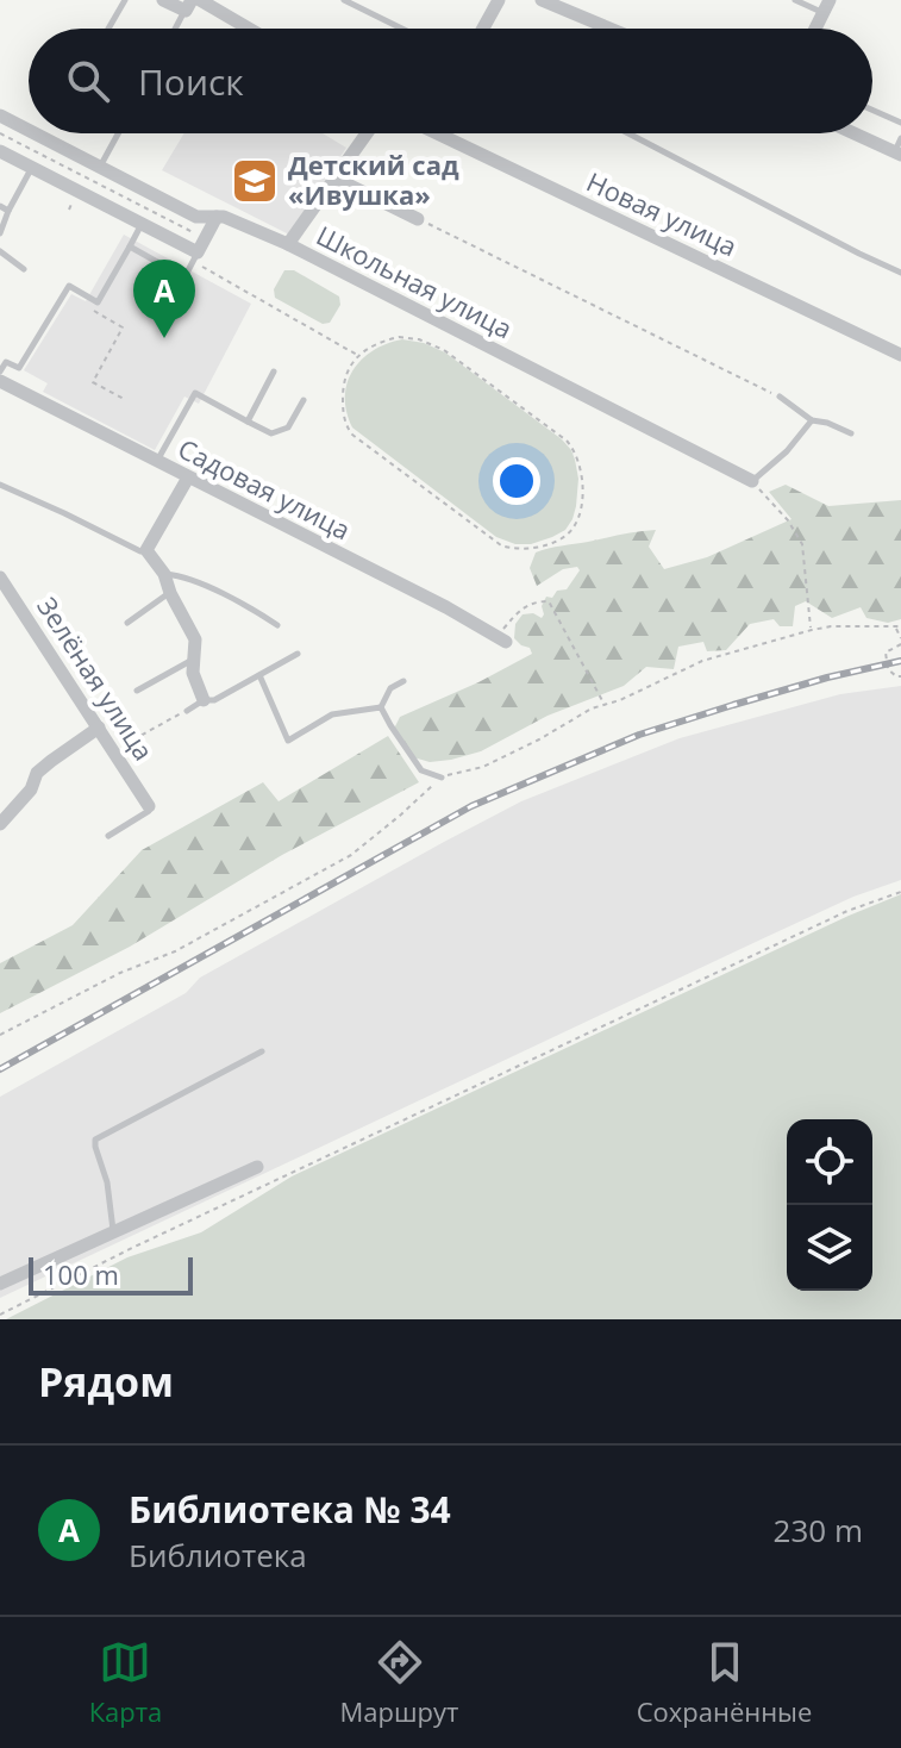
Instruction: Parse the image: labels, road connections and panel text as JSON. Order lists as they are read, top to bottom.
{
  "streets": {
    "street": [
      "Новая улица",
      "Школьная улица",
      "Садовая улица",
      "Зелёная улица"
    ]
  },
  "places": {
    "school or university": ["Детский сад «Ивушка»"]
  },
  "scale_bar": "100 m",
  "page": {
    "search": "Поиск",
    "pins": "A",
    "scale": "100 m",
    "heading": "Рядом",
    "list": [
      {
        "mark": "A",
        "name": "Библиотека № 34",
        "note": "Библиотека",
        "value": "230 m"
      }
    ],
    "nav": ["Карта", "Маршрут", "Сохранённые"]
  }
}
